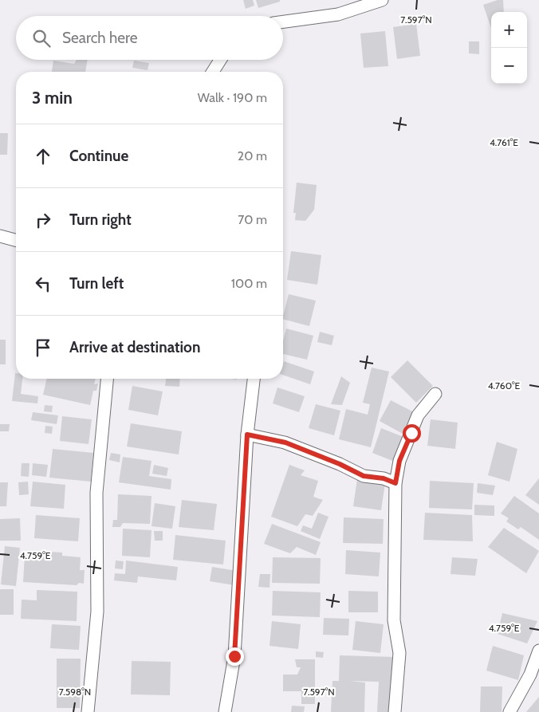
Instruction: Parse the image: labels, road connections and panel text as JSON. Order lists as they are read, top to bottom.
{
  "page": {
    "map_buttons": ["+", "−"],
    "search": "Search here",
    "heading": ["3 min", "Walk · 190 m"],
    "list": [
      ["Continue", "20 m"],
      ["Turn right", "70 m"],
      ["Turn left", "100 m"],
      "Arrive at destination"
    ]
  },
  "coordinates": [
    "7.597°N",
    "4.761°E",
    "4.760°E",
    "4.759°E",
    "7.598°N"
  ]
}
